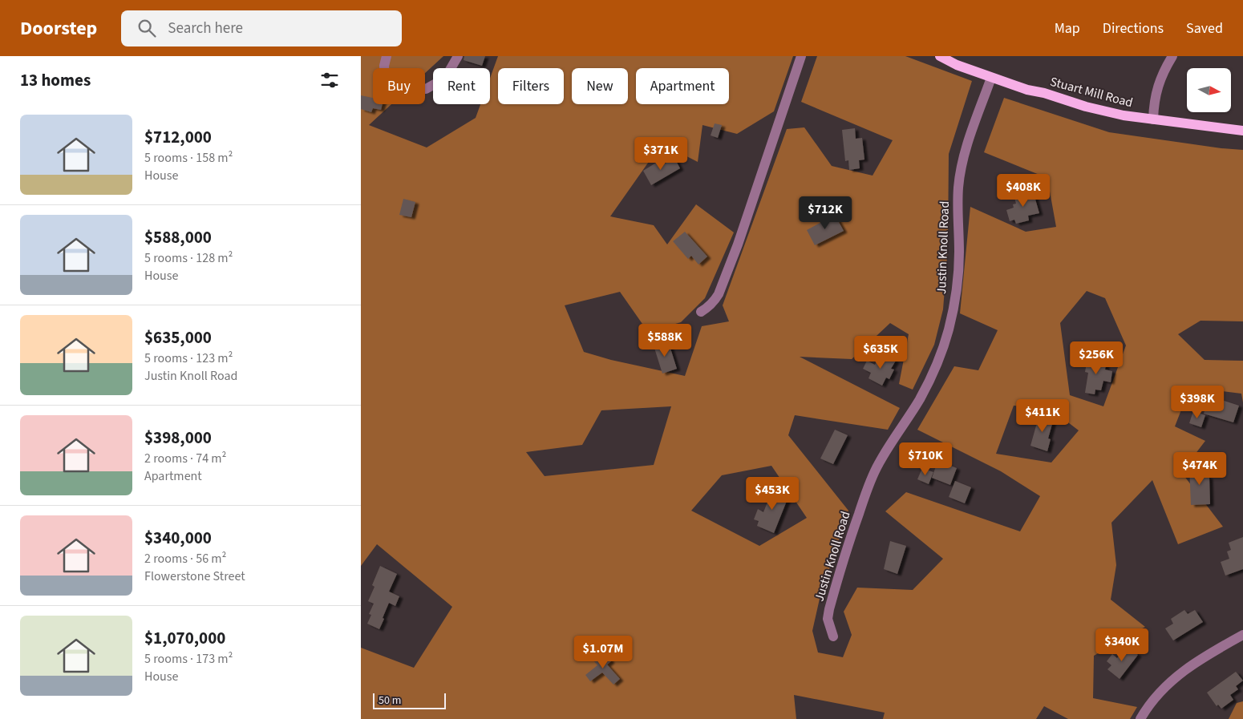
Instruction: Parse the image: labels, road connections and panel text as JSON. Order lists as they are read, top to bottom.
{
  "streets": {
    "main road": ["Stuart Mill Road"],
    "street": ["Justin Knoll Road"]
  },
  "crossings": [
    ["Stuart Mill Road", "Justin Knoll Road"]
  ],
  "scale_bar": "50 m",
  "north": "right",
  "page": {
    "header": "Doorstep",
    "search": "Search here",
    "nav": ["Map", "Directions", "Saved"],
    "heading": "13 homes",
    "chip": [
      "Buy",
      "Rent",
      "Filters",
      "New",
      "Apartment"
    ],
    "list": [
      {
        "name": "$712,000",
        "note": "5 rooms · 158 m² · House"
      },
      {
        "name": "$588,000",
        "note": "5 rooms · 128 m² · House"
      },
      {
        "name": "$635,000",
        "note": "5 rooms · 123 m² · Justin Knoll Road"
      },
      {
        "name": "$398,000",
        "note": "2 rooms · 74 m² · Apartment"
      },
      {
        "name": "$340,000",
        "note": "2 rooms · 56 m² · Flowerstone Street"
      },
      {
        "name": "$1,070,000",
        "note": "5 rooms · 173 m² · House"
      }
    ],
    "price": [
      "$371K",
      "$408K",
      "$712K",
      "$588K",
      "$635K",
      "$256K",
      "$398K",
      "$411K",
      "$710K",
      "$474K",
      "$453K",
      "$340K",
      "$1.07M"
    ],
    "scale": "50 m"
  }
}
